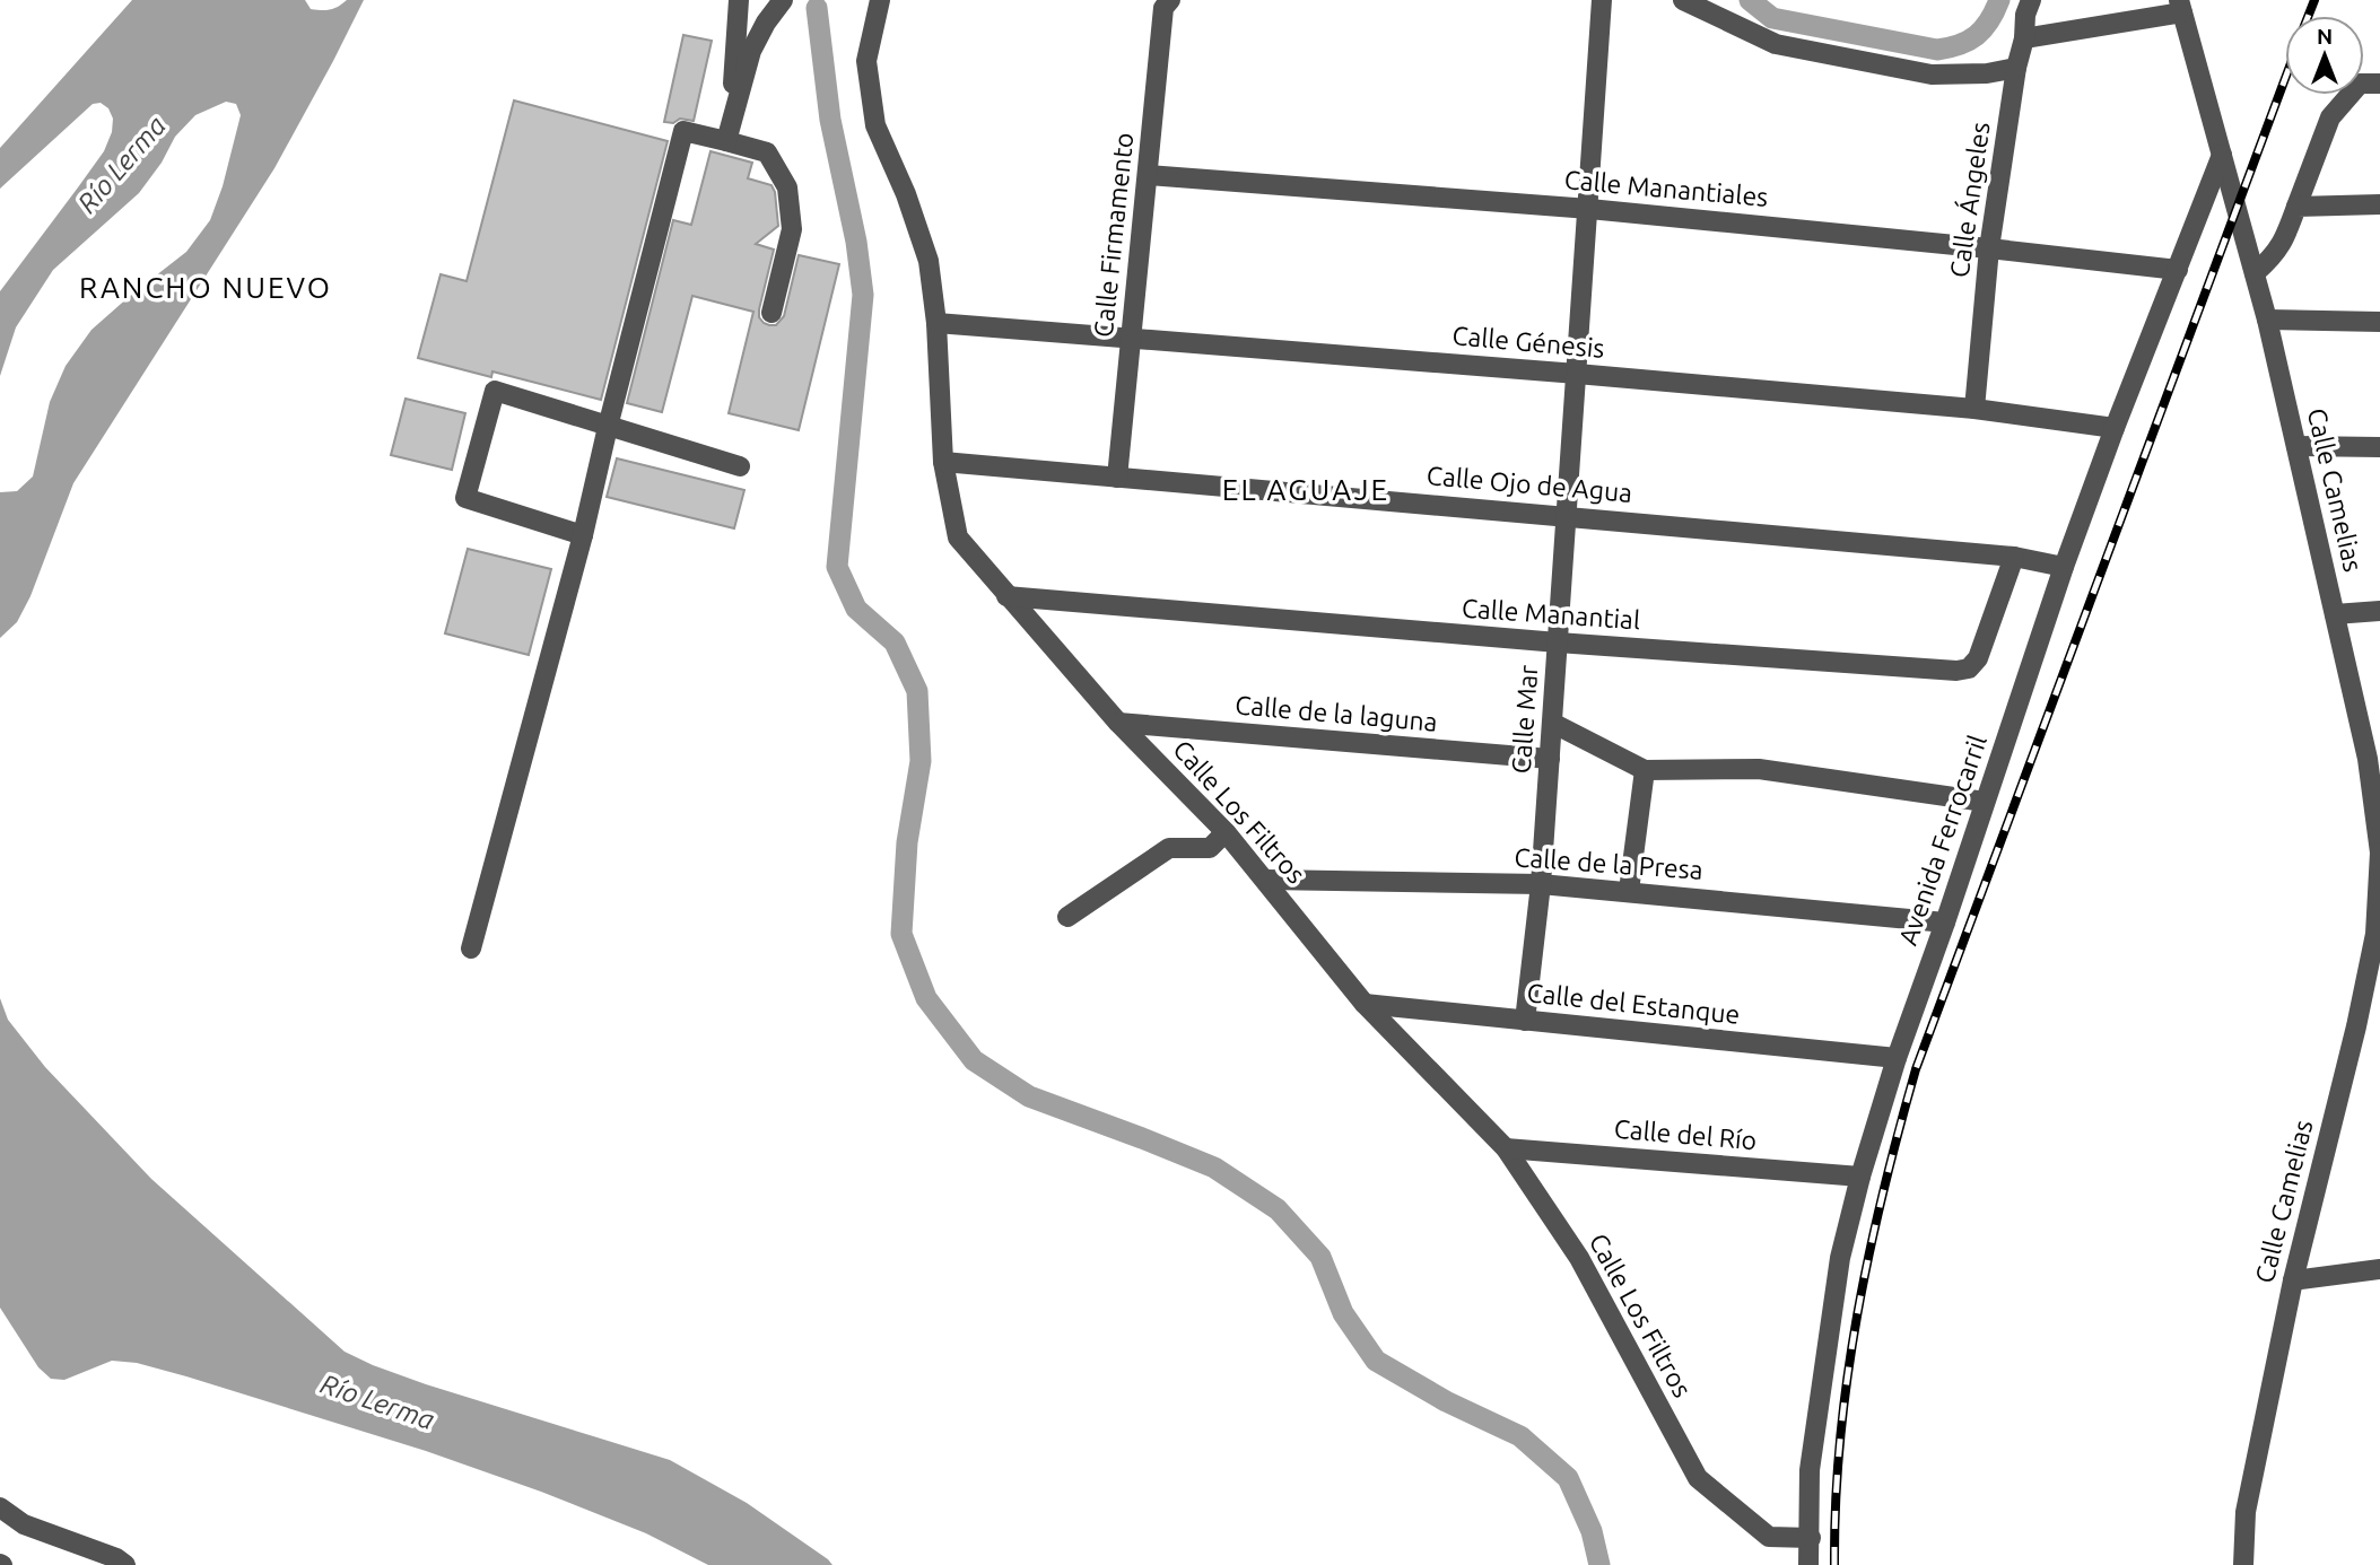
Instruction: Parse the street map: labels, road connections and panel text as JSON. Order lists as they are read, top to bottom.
{
  "streets": {
    "street": [
      "Calle Manantiales",
      "Calle Ángeles",
      "Calle Firmamento",
      "Calle Génesis",
      "Calle Ojo de Agua",
      "Calle Camelias",
      "Calle Manantial",
      "Calle de la laguna",
      "Calle Mar",
      "Calle Los Filtros",
      "Avenida Ferrocarril",
      "Calle de la Presa",
      "Calle del Estanque",
      "Calle del Río"
    ]
  },
  "crossings": [
    ["Calle Manantiales", "Calle Ángeles"],
    ["Calle Manantiales", "Calle Firmamento"],
    ["Calle Manantiales", "Calle Mar"],
    ["Calle Manantiales", "Avenida Ferrocarril"],
    ["Calle Ángeles", "Calle Génesis"],
    ["Calle Firmamento", "Calle Génesis"],
    ["Calle Firmamento", "Calle Ojo de Agua"],
    ["Calle Génesis", "Calle Mar"],
    ["Calle Génesis", "Calle Los Filtros"],
    ["Calle Génesis", "Avenida Ferrocarril"],
    ["Calle Ojo de Agua", "Calle Manantial"],
    ["Calle Ojo de Agua", "Calle Mar"],
    ["Calle Ojo de Agua", "Calle Los Filtros"],
    ["Calle Ojo de Agua", "Avenida Ferrocarril"],
    ["Calle Camelias", "Avenida Ferrocarril"],
    ["Calle Manantial", "Calle Mar"],
    ["Calle Manantial", "Calle Los Filtros"],
    ["Calle de la laguna", "Calle Mar"],
    ["Calle de la laguna", "Calle Los Filtros"],
    ["Calle Mar", "Calle de la Presa"],
    ["Calle Mar", "Calle del Estanque"],
    ["Calle Los Filtros", "Avenida Ferrocarril"],
    ["Calle Los Filtros", "Calle de la Presa"],
    ["Calle Los Filtros", "Calle del Estanque"],
    ["Calle Los Filtros", "Calle del Río"],
    ["Avenida Ferrocarril", "Calle de la Presa"],
    ["Avenida Ferrocarril", "Calle del Estanque"],
    ["Avenida Ferrocarril", "Calle del Río"]
  ],
  "districts": ["RANCHO NUEVO", "EL AGUAJE"],
  "water": ["Río Lerma"],
  "north": "top"
}
